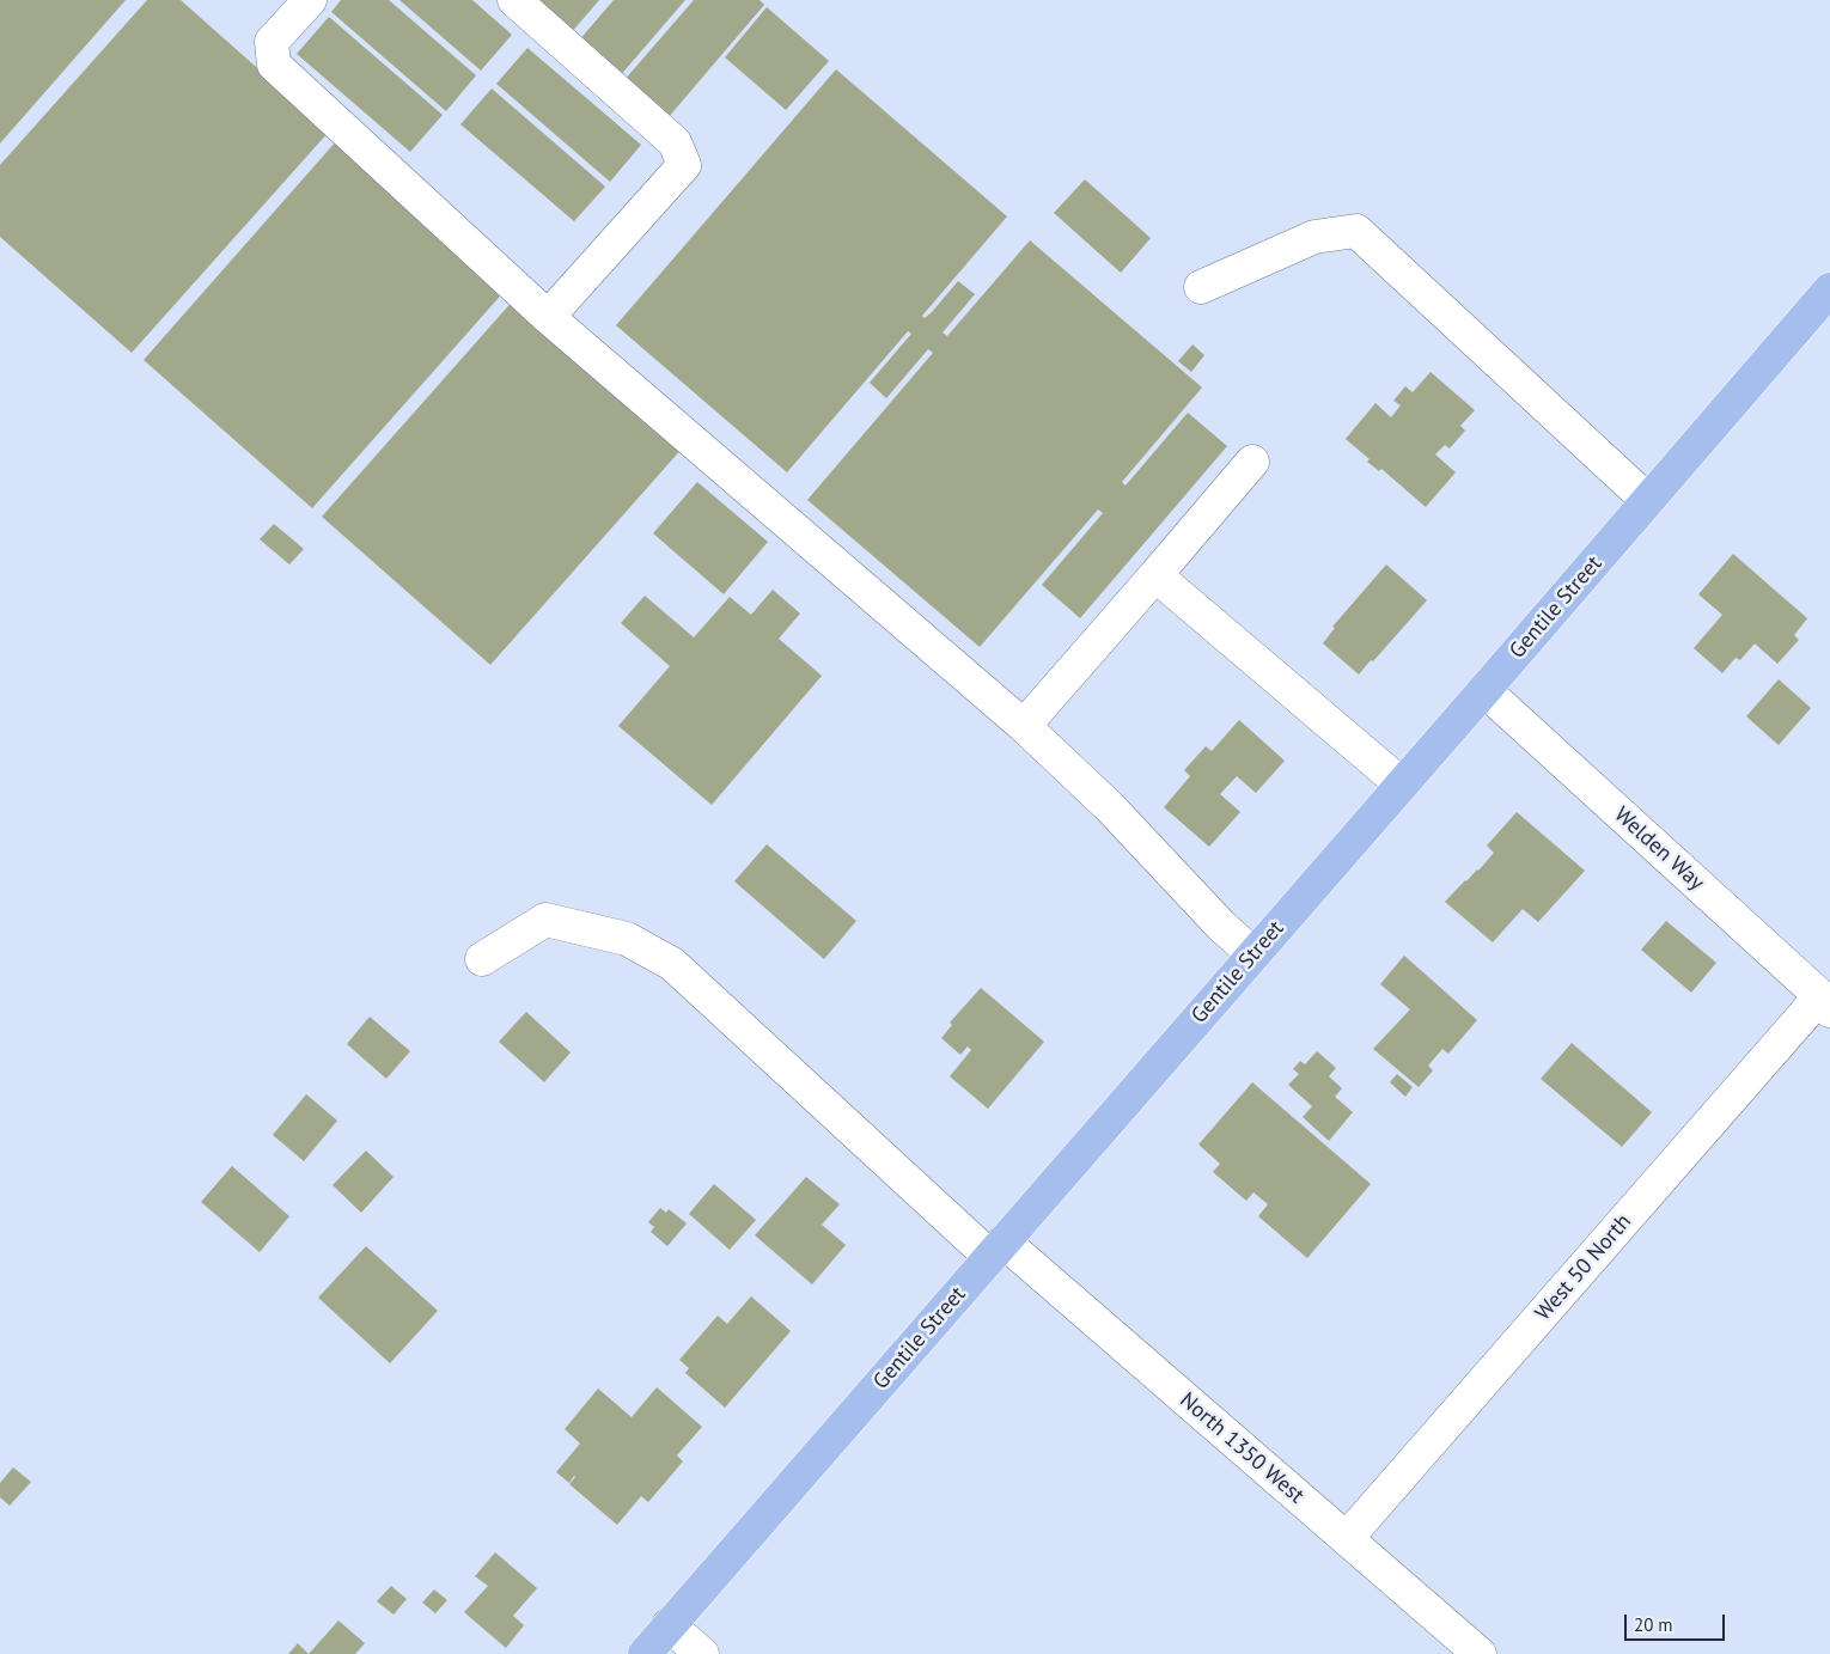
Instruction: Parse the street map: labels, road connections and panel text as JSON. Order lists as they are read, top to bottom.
{
  "streets": {
    "main road": ["Gentile Street"],
    "street": ["Welden Way", "West 50 North", "North 1350 West"]
  },
  "crossings": [
    ["Gentile Street", "Welden Way"],
    ["Gentile Street", "North 1350 West"],
    ["Welden Way", "West 50 North"],
    ["West 50 North", "North 1350 West"]
  ],
  "scale_bar": "20 m"
}
